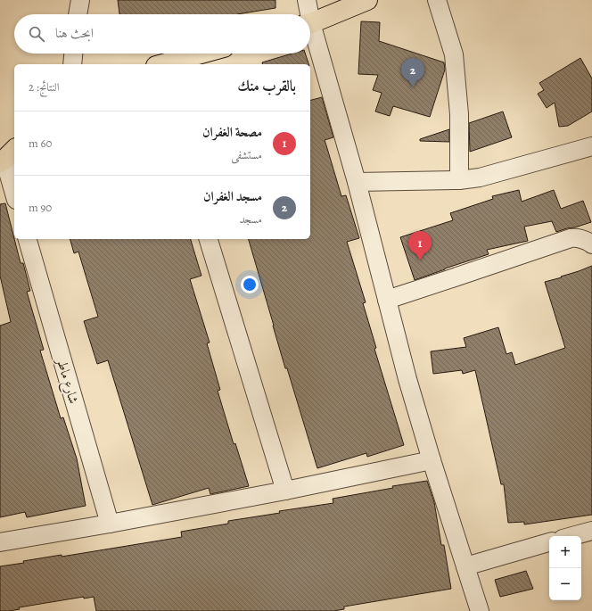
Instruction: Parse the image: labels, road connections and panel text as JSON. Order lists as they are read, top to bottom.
{
  "streets": {
    "street": ["شارع ماطر"]
  },
  "page": {
    "search": "ابحث هنا",
    "pins": ["2", "1"],
    "heading": ["بالقرب منك", "النتائج: 2"],
    "list": [
      {
        "mark": "1",
        "name": "مصحة الغفران",
        "note": "مستشفى",
        "value": "60 m"
      },
      {
        "mark": "2",
        "name": "مسجد الغفران",
        "note": "مسجد",
        "value": "90 m"
      }
    ],
    "map_buttons": ["+", "−"]
  }
}
